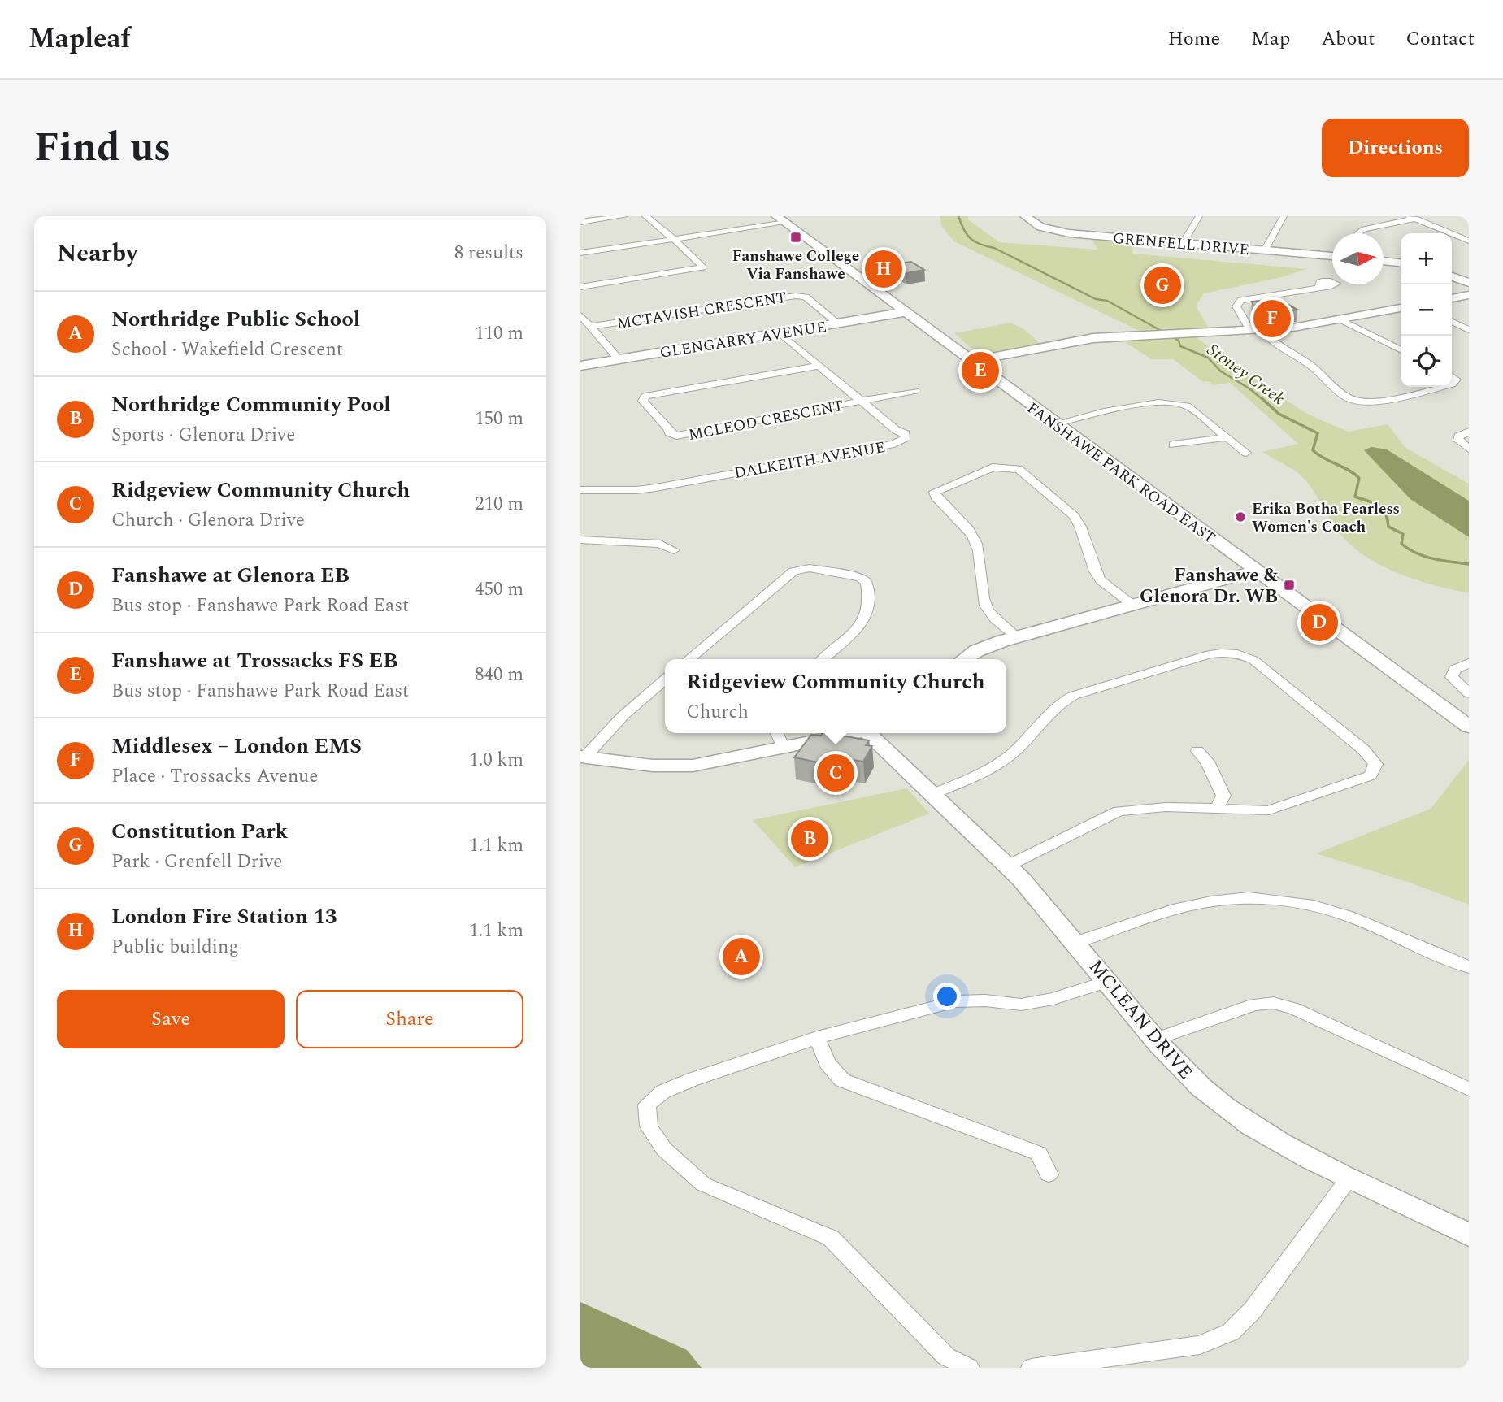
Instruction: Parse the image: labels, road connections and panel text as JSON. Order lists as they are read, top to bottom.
{
  "streets": {
    "street": [
      "GRENFELL DRIVE",
      "MCTAVISH CRESCENT",
      "GLENGARRY AVENUE",
      "MCLEOD CRESCENT",
      "DALKEITH AVENUE",
      "FANSHAWE PARK ROAD EAST",
      "MCLEAN DRIVE"
    ]
  },
  "crossings": [
    ["MCTAVISH CRESCENT", "GLENGARRY AVENUE"],
    ["GLENGARRY AVENUE", "DALKEITH AVENUE"],
    ["GLENGARRY AVENUE", "FANSHAWE PARK ROAD EAST"],
    ["MCLEOD CRESCENT", "DALKEITH AVENUE"]
  ],
  "water": ["Stoney Creek"],
  "places": {
    "transit": ["Fanshawe College Via Fanshawe", "Fanshawe & Glenora Dr. WB"],
    "other": ["Erika Botha Fearless Women's Coach"]
  },
  "north": "right",
  "page": {
    "header": "Mapleaf",
    "nav": [
      "Home",
      "Map",
      "About",
      "Contact"
    ],
    "title": "Find us",
    "buttons": [
      "Directions",
      ["Save", "Share"]
    ],
    "heading": ["Nearby", "8 results"],
    "map_buttons": ["+", "−"],
    "pins": [
      "H",
      "G",
      "F",
      "E",
      "D",
      "C",
      "B",
      "A"
    ],
    "list": [
      {
        "mark": "A",
        "name": "Northridge Public School",
        "note": "School · Wakefield Crescent",
        "value": "110 m"
      },
      {
        "mark": "B",
        "name": "Northridge Community Pool",
        "note": "Sports · Glenora Drive",
        "value": "150 m"
      },
      {
        "mark": "C",
        "name": "Ridgeview Community Church",
        "note": "Church · Glenora Drive",
        "value": "210 m"
      },
      {
        "mark": "D",
        "name": "Fanshawe at Glenora EB",
        "note": "Bus stop · Fanshawe Park Road East",
        "value": "450 m"
      },
      {
        "mark": "E",
        "name": "Fanshawe at Trossacks FS EB",
        "note": "Bus stop · Fanshawe Park Road East",
        "value": "840 m"
      },
      {
        "mark": "F",
        "name": "Middlesex – London EMS",
        "note": "Place · Trossacks Avenue",
        "value": "1.0 km"
      },
      {
        "mark": "G",
        "name": "Constitution Park",
        "note": "Park · Grenfell Drive",
        "value": "1.1 km"
      },
      {
        "mark": "H",
        "name": "London Fire Station 13",
        "note": "Public building",
        "value": "1.1 km"
      }
    ],
    "popup": ["Ridgeview Community Church", "Church"]
  }
}
